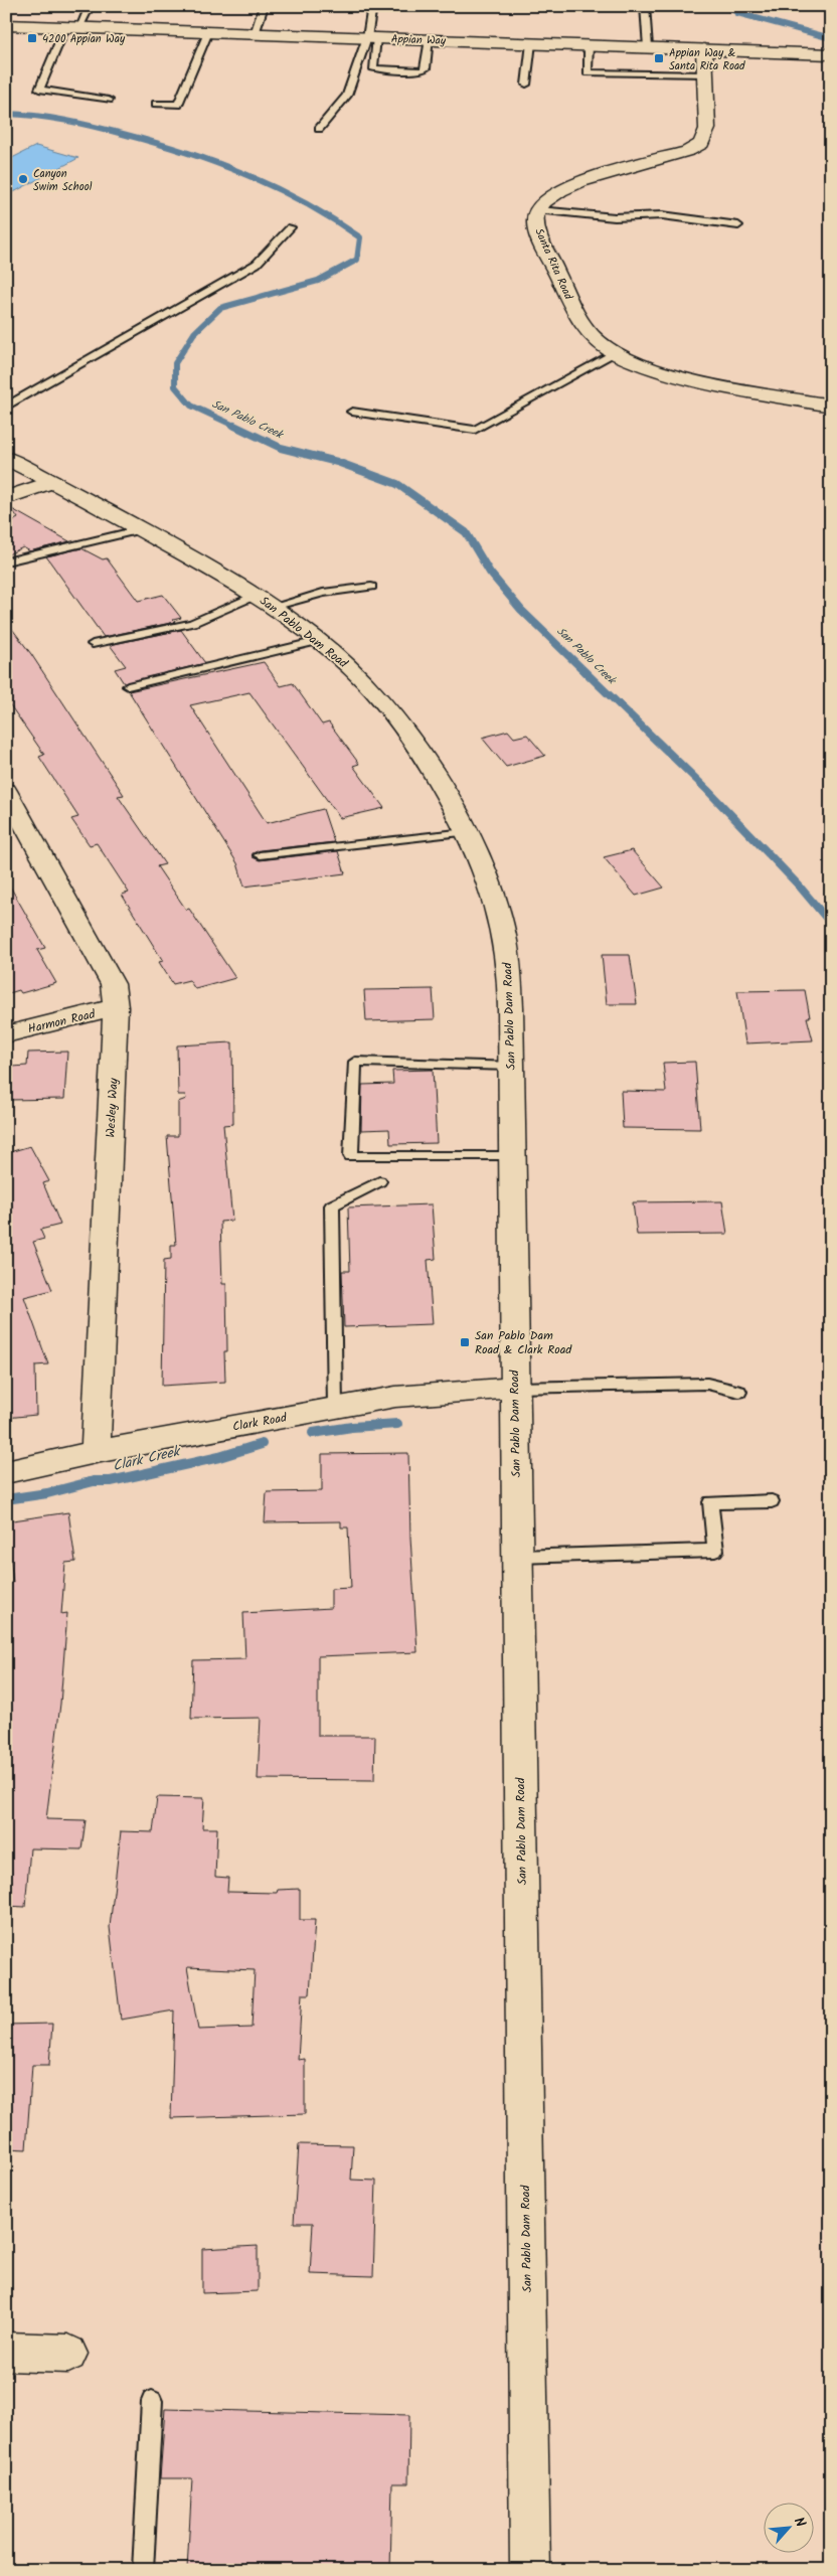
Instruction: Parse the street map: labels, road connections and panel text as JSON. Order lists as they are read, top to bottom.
{
  "streets": {
    "main road": [
      "Appian Way",
      "Santa Rita Road",
      "San Pablo Dam Road",
      "Harmon Road",
      "Wesley Way",
      "Clark Road"
    ]
  },
  "crossings": [
    ["Appian Way", "Santa Rita Road"],
    ["San Pablo Dam Road", "Clark Road"],
    ["Harmon Road", "Wesley Way"],
    ["Wesley Way", "Clark Road"]
  ],
  "water": ["San Pablo Creek", "Clark Creek"],
  "places": {
    "transit": ["4200 Appian Way", "Appian Way & Santa Rita Road", "San Pablo Dam Road & Clark Road"],
    "other": ["Canyon Swim School"]
  },
  "north": "top right"
}
